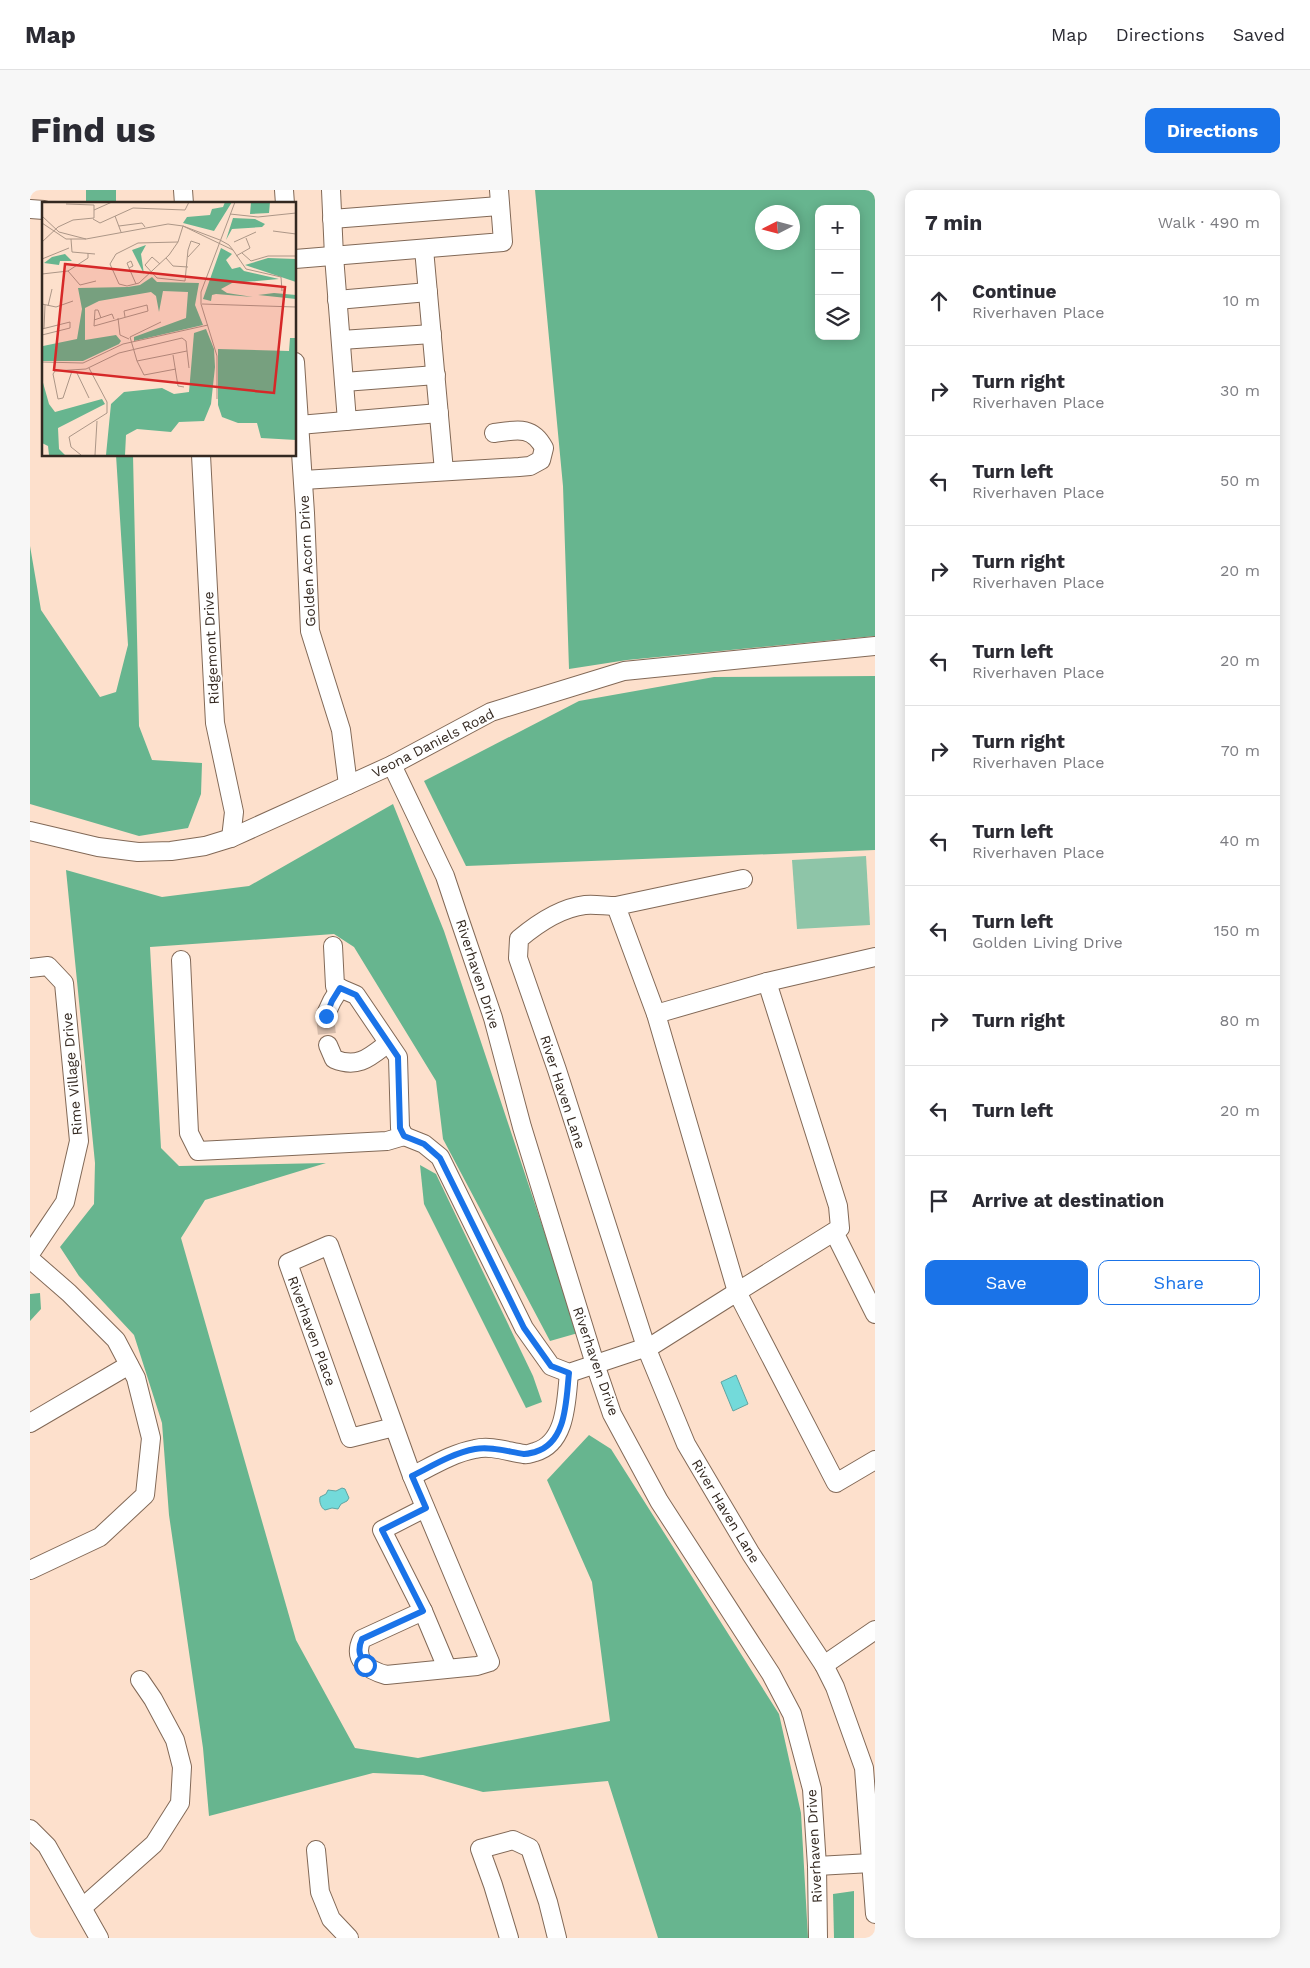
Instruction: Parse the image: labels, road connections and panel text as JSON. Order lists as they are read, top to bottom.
{
  "streets": {
    "street": [
      "Golden Acorn Drive",
      "Ridgemont Drive",
      "Veona Daniels Road",
      "Riverhaven Drive",
      "Rime Village Drive",
      "River Haven Lane",
      "Riverhaven Place"
    ]
  },
  "crossings": [
    ["Golden Acorn Drive", "Veona Daniels Road"],
    ["Ridgemont Drive", "Veona Daniels Road"],
    ["Veona Daniels Road", "Riverhaven Drive"]
  ],
  "north": "left",
  "page": {
    "header": "Map",
    "nav": ["Map", "Directions", "Saved"],
    "buttons": [
      "Directions",
      ["Save", "Share"]
    ],
    "title": "Find us",
    "heading": ["7 min", "Walk · 490 m"],
    "map_buttons": ["+", "−"],
    "list": [
      ["Continue", "Riverhaven Place", "10 m"],
      ["Turn right", "Riverhaven Place", "30 m"],
      ["Turn left", "Riverhaven Place", "50 m"],
      ["Turn right", "Riverhaven Place", "20 m"],
      ["Turn left", "Riverhaven Place", "20 m"],
      ["Turn right", "Riverhaven Place", "70 m"],
      ["Turn left", "Riverhaven Place", "40 m"],
      ["Turn left", "Golden Living Drive", "150 m"],
      ["Turn right", "80 m"],
      ["Turn left", "20 m"],
      "Arrive at destination"
    ]
  }
}
